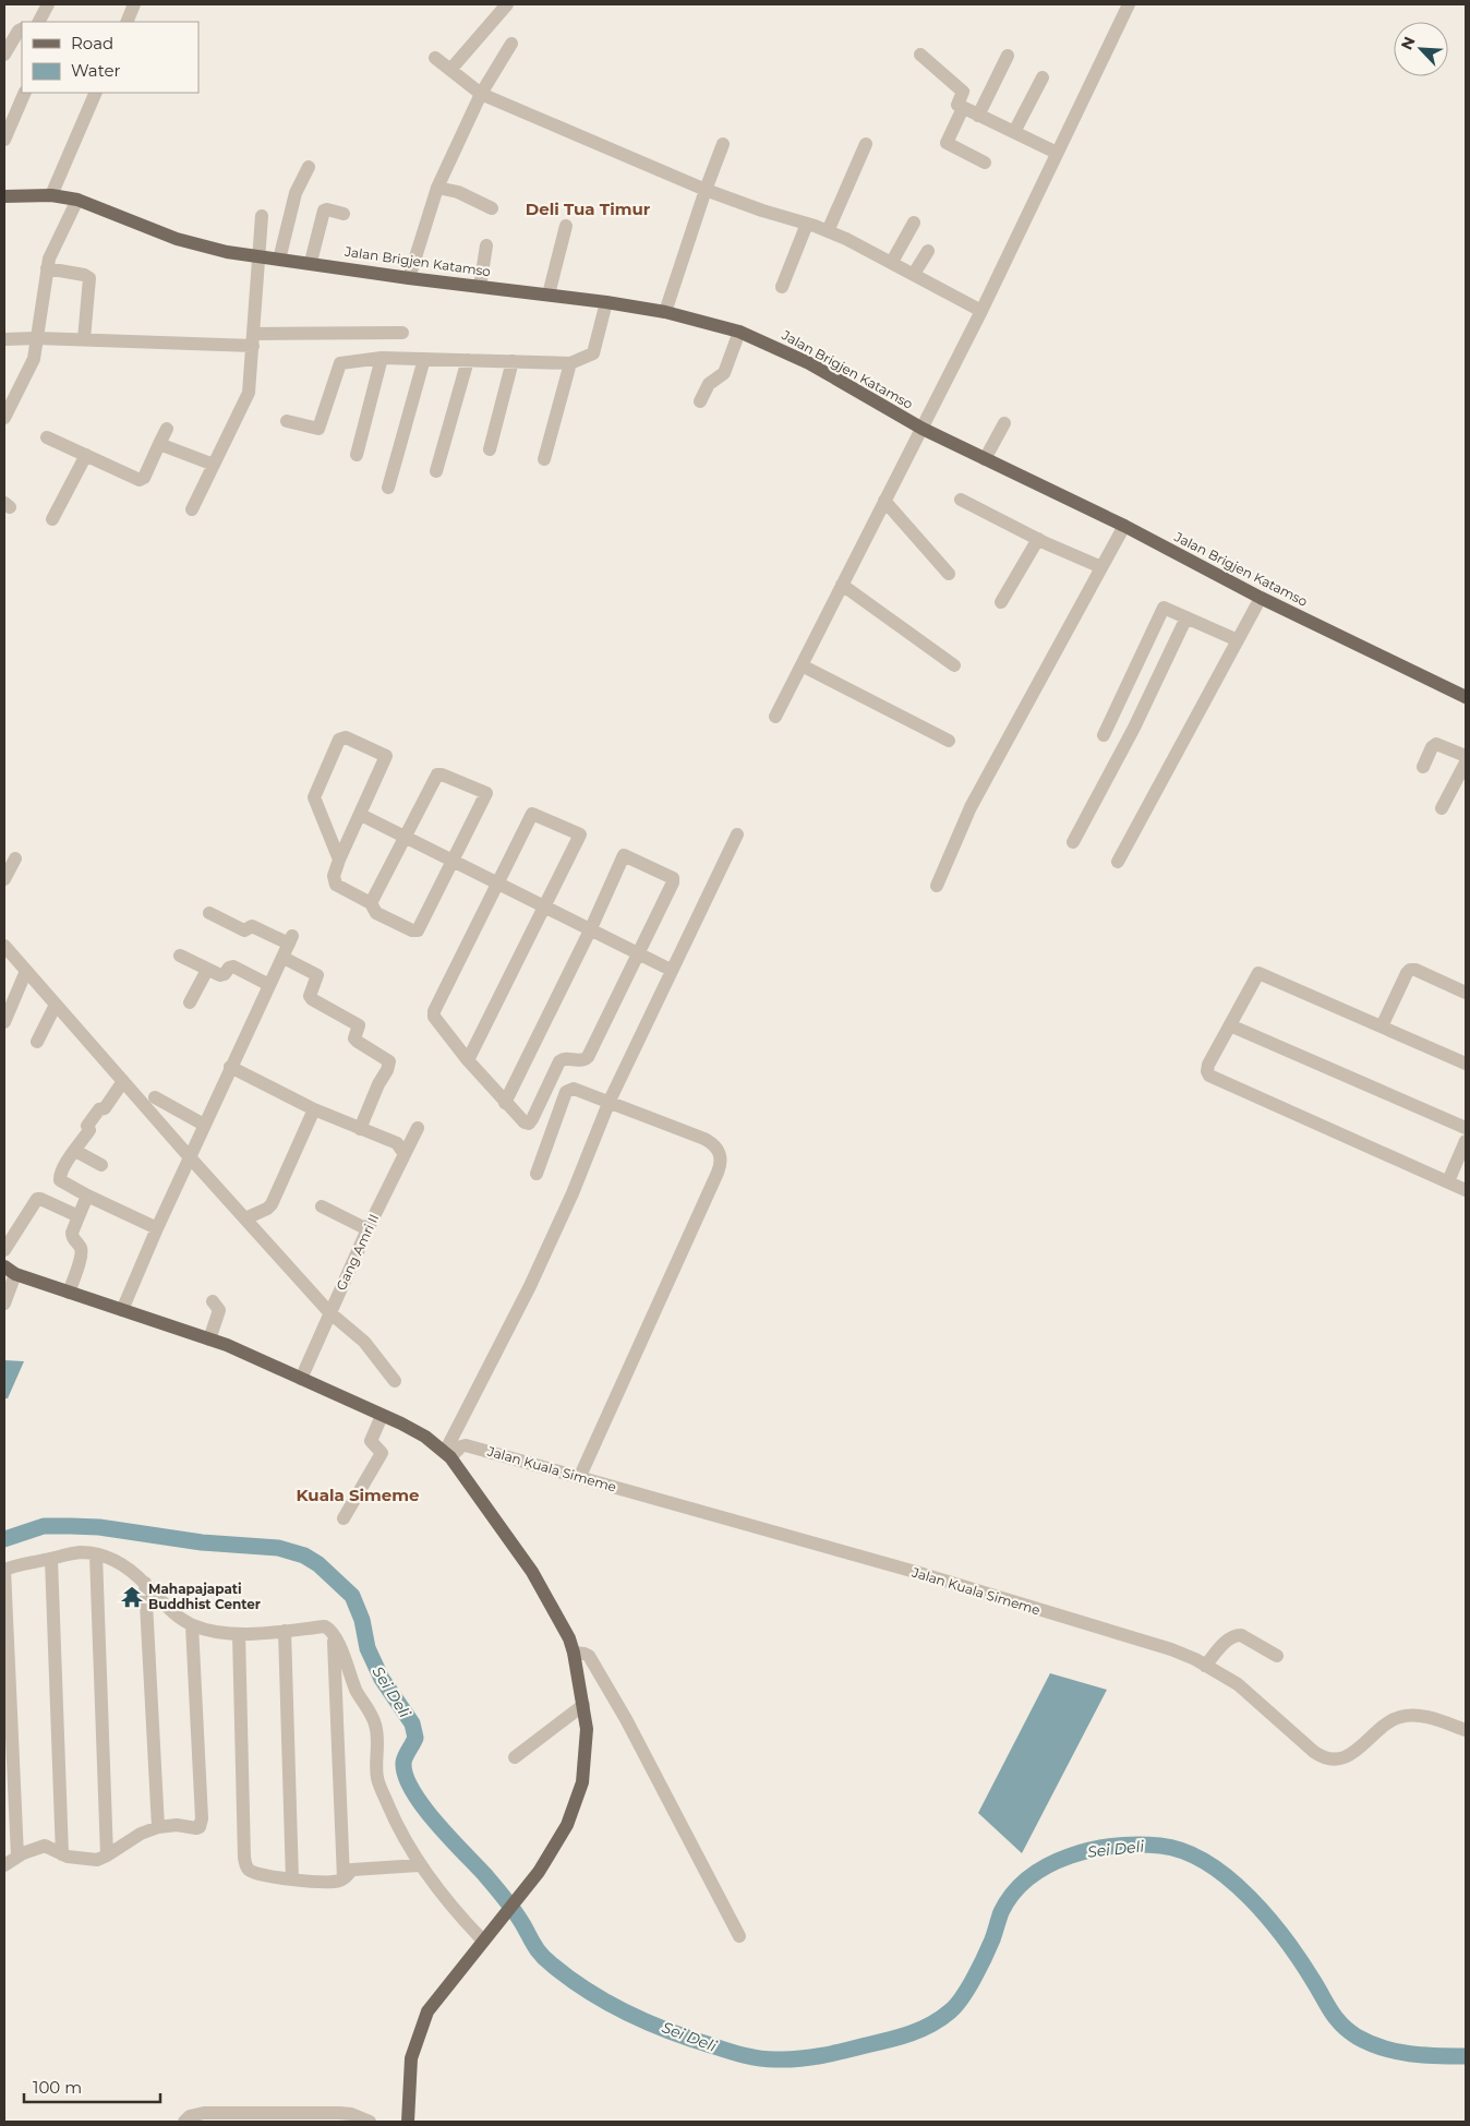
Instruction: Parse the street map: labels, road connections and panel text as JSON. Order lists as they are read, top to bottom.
{
  "streets": {
    "main road": ["Jalan Brigjen Katamso"],
    "street": ["Gang Amri II", "Jalan Kuala Simeme"]
  },
  "districts": ["Deli Tua Timur", "Kuala Simeme"],
  "water": ["Sei Deli"],
  "places": {
    "temple": ["Mahapajapati Buddhist Center"]
  },
  "legend": ["Road", "Water"],
  "scale_bar": "100 m",
  "north": "top left"
}
